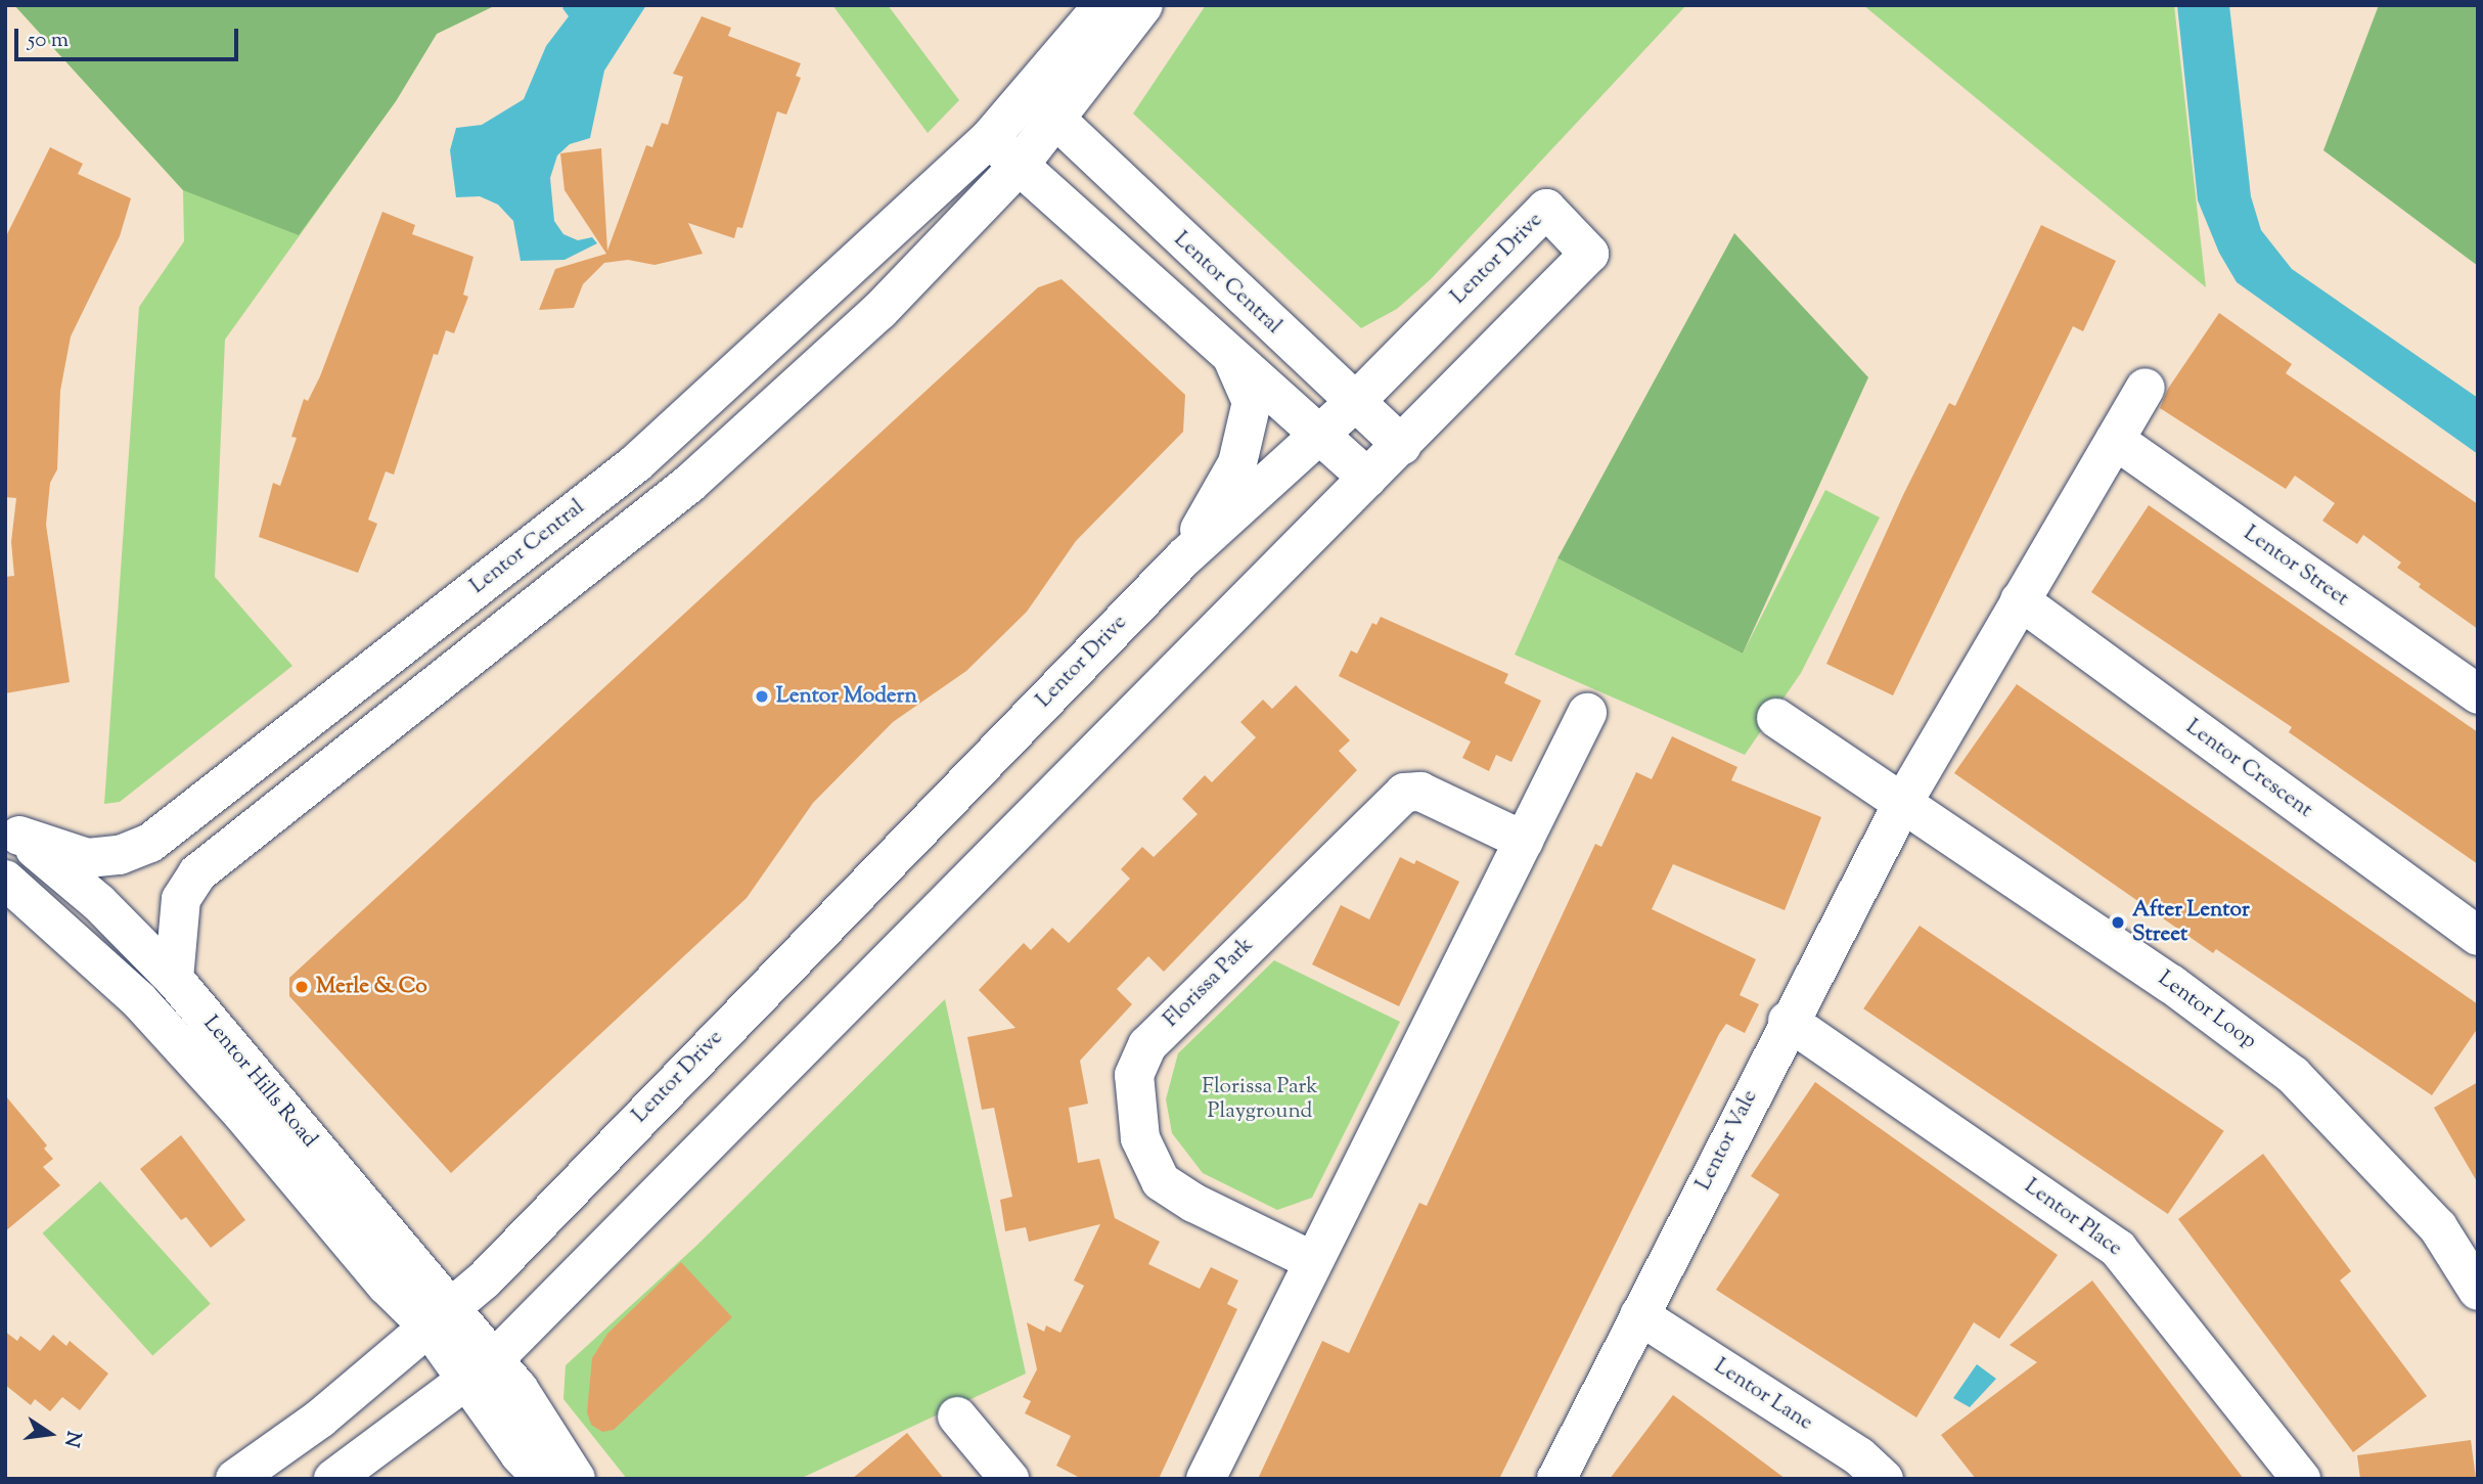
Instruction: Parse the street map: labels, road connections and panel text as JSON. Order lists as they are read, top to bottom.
{
  "streets": {
    "street": [
      "Lentor Drive",
      "Lentor Central",
      "Lentor Street",
      "Lentor Crescent",
      "Florissa Park",
      "Lentor Loop",
      "Lentor Hills Road",
      "Lentor Vale",
      "Lentor Place",
      "Lentor Lane"
    ]
  },
  "crossings": [
    ["Lentor Drive", "Lentor Central"],
    ["Lentor Drive", "Lentor Hills Road"],
    ["Lentor Central", "Lentor Hills Road"],
    ["Lentor Loop", "Lentor Vale"],
    ["Lentor Vale", "Lentor Place"],
    ["Lentor Vale", "Lentor Lane"]
  ],
  "parks": ["Florissa Park Playground"],
  "places": ["Lentor Modern", "After Lentor Street", "Merle & Co"],
  "scale_bar": "50 m",
  "north": "right"
}
